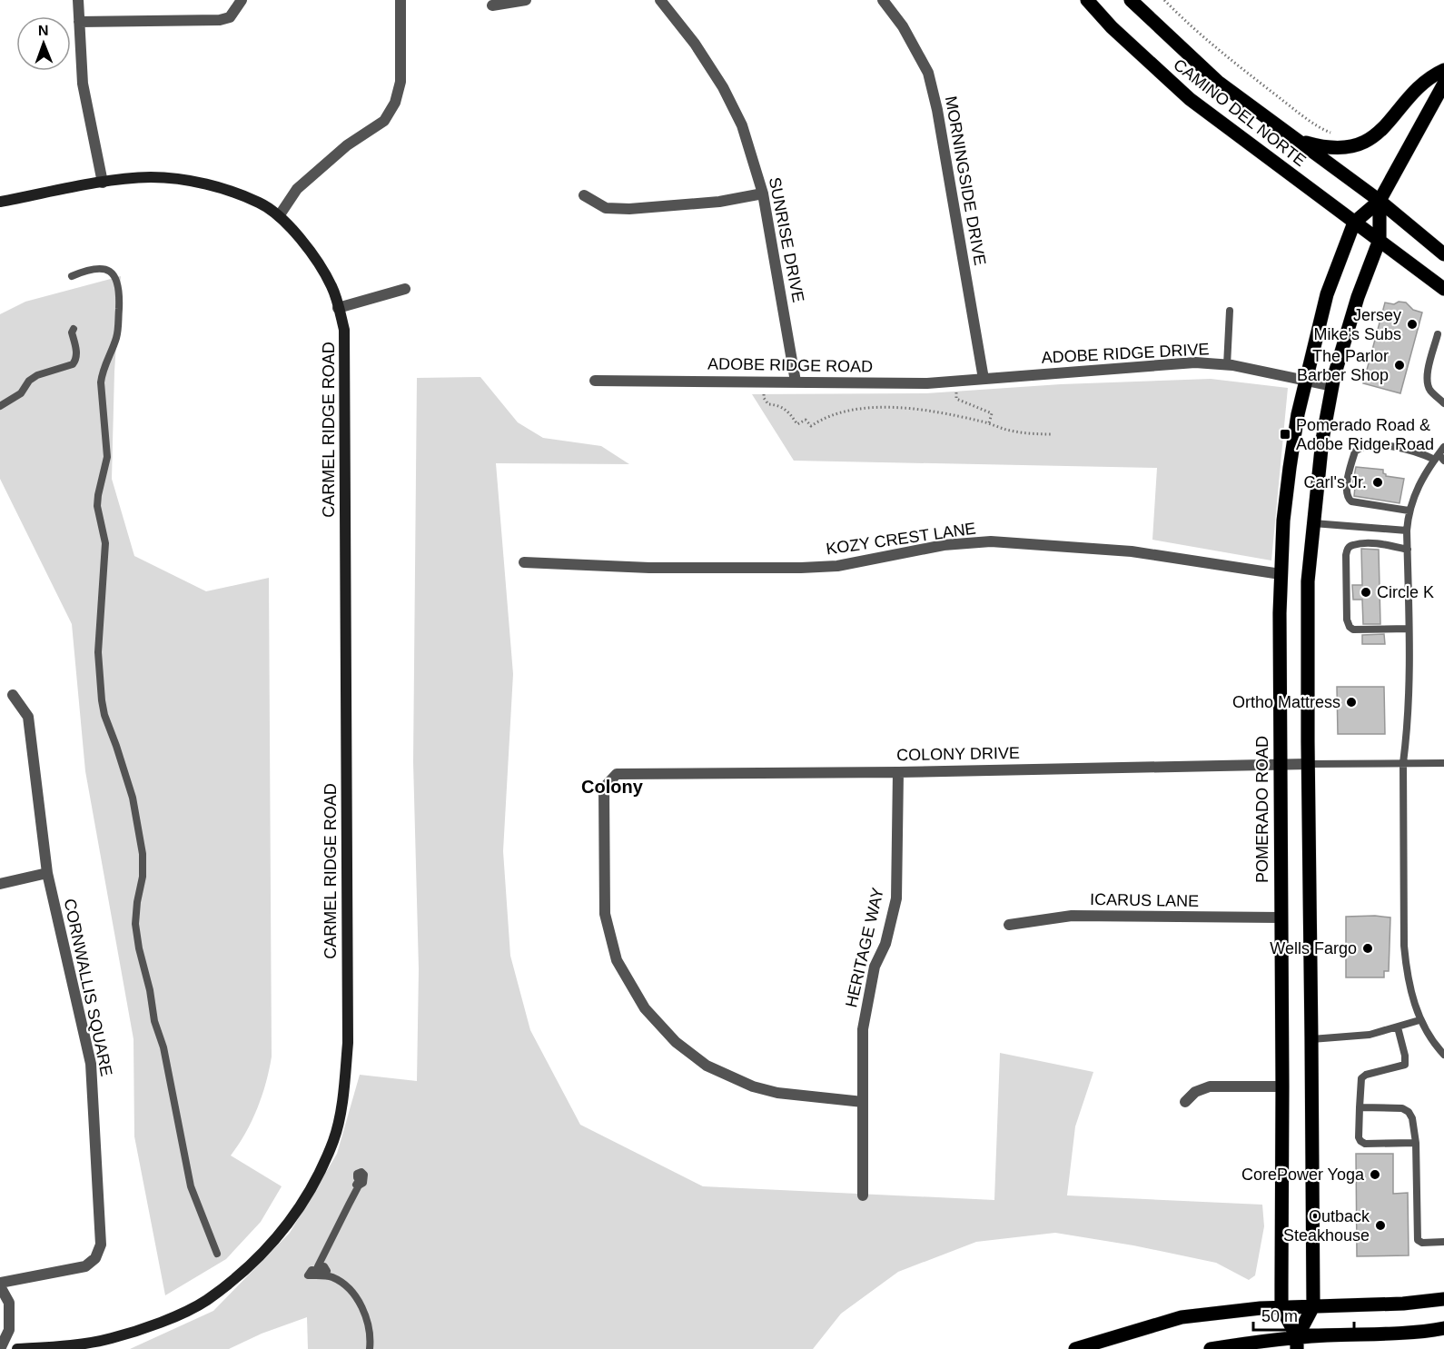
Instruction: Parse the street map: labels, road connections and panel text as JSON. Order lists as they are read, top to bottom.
{
  "streets": {
    "main road": ["CAMINO DEL NORTE", "POMERADO ROAD"],
    "street": [
      "MORNINGSIDE DRIVE",
      "SUNRISE DRIVE",
      "ADOBE RIDGE DRIVE",
      "ADOBE RIDGE ROAD",
      "CARMEL RIDGE ROAD",
      "KOZY CREST LANE",
      "COLONY DRIVE",
      "ICARUS LANE",
      "HERITAGE WAY",
      "CORNWALLIS SQUARE"
    ]
  },
  "crossings": [
    ["CAMINO DEL NORTE", "POMERADO ROAD"],
    ["MORNINGSIDE DRIVE", "ADOBE RIDGE DRIVE"],
    ["MORNINGSIDE DRIVE", "ADOBE RIDGE ROAD"],
    ["SUNRISE DRIVE", "ADOBE RIDGE ROAD"],
    ["ADOBE RIDGE DRIVE", "ADOBE RIDGE ROAD"],
    ["ADOBE RIDGE DRIVE", "POMERADO ROAD"],
    ["KOZY CREST LANE", "POMERADO ROAD"],
    ["COLONY DRIVE", "POMERADO ROAD"],
    ["COLONY DRIVE", "HERITAGE WAY"],
    ["POMERADO ROAD", "ICARUS LANE"]
  ],
  "districts": ["Colony"],
  "places": {
    "other": [
      "Jersey Mike's Subs",
      "The Parlor Barber Shop",
      "Carl's Jr.",
      "Circle K",
      "Ortho Mattress",
      "Wells Fargo",
      "CorePower Yoga",
      "Outback Steakhouse"
    ],
    "transit": ["Pomerado Road & Adobe Ridge Road"]
  },
  "scale_bar": "50 m",
  "north": "top"
}
